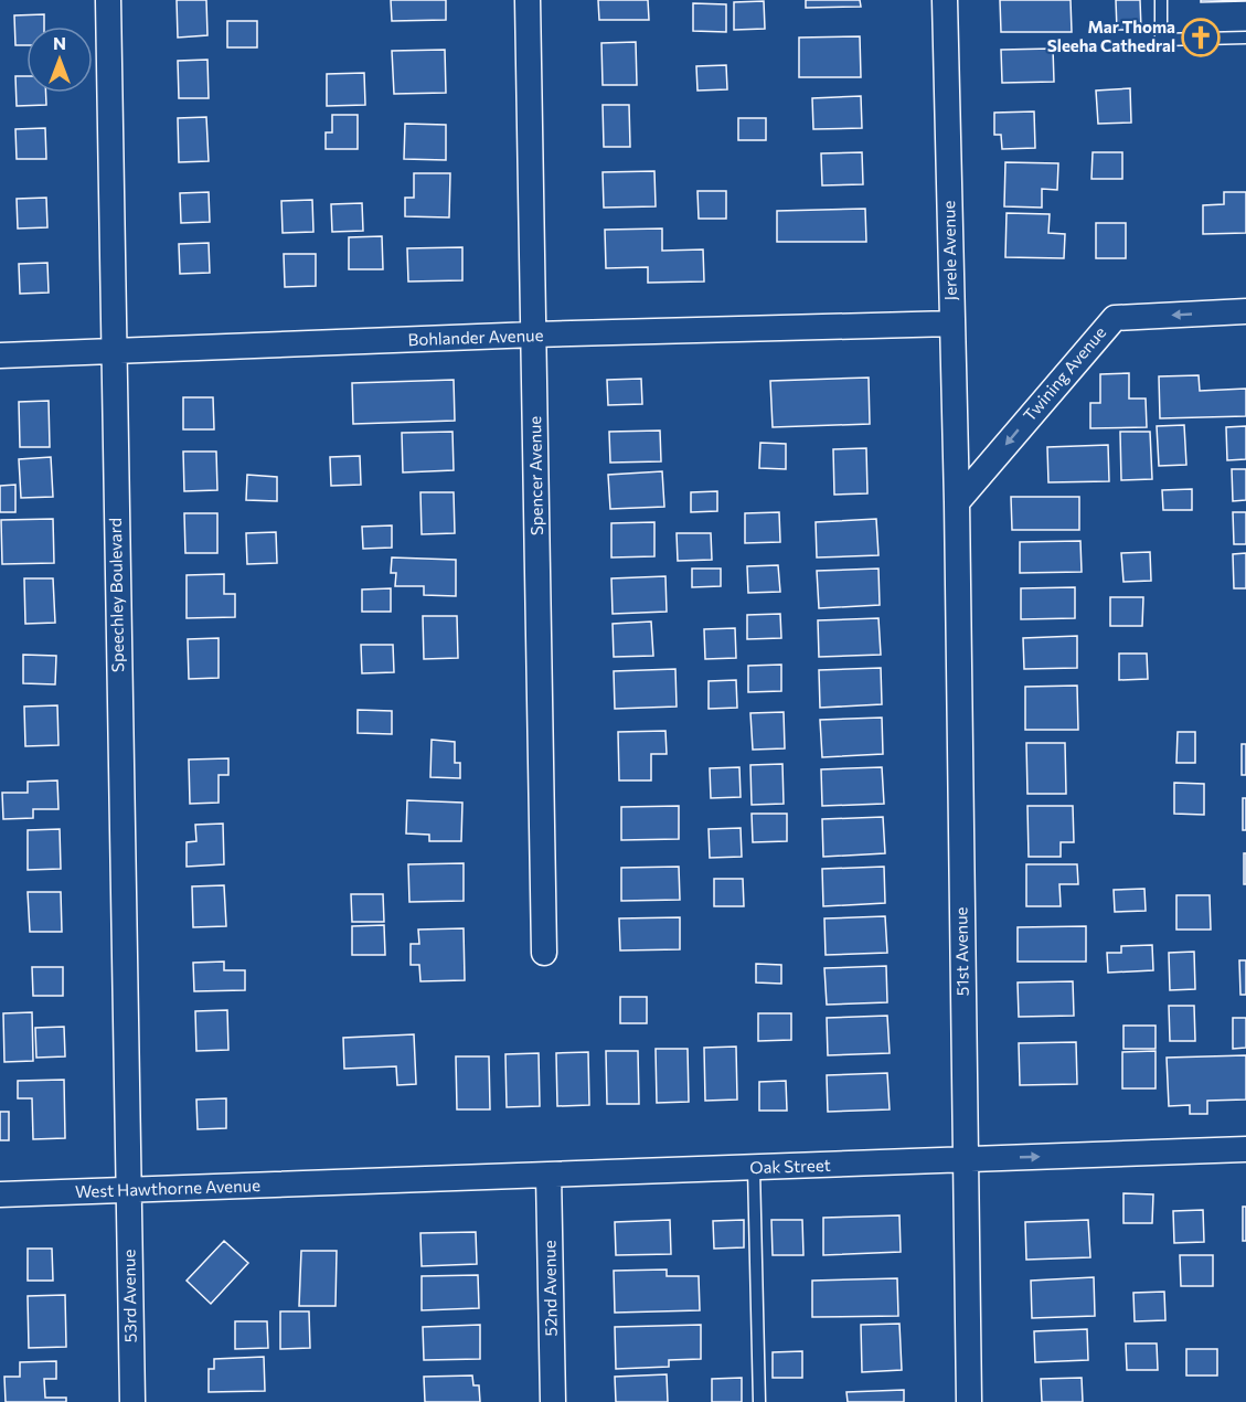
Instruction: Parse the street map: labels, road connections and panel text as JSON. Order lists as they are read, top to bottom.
{
  "streets": {
    "street": [
      "Jerele Avenue",
      "Bohlander Avenue",
      "Twining Avenue",
      "Spencer Avenue",
      "Speechley Boulevard",
      "51st Avenue",
      "Oak Street",
      "West Hawthorne Avenue",
      "52nd Avenue",
      "53rd Avenue"
    ]
  },
  "crossings": [
    ["Jerele Avenue", "Bohlander Avenue"],
    ["Jerele Avenue", "Twining Avenue"],
    ["Jerele Avenue", "51st Avenue"],
    ["Bohlander Avenue", "Spencer Avenue"],
    ["Bohlander Avenue", "Speechley Boulevard"],
    ["Twining Avenue", "51st Avenue"],
    ["Speechley Boulevard", "West Hawthorne Avenue"],
    ["Speechley Boulevard", "53rd Avenue"],
    ["51st Avenue", "Oak Street"],
    ["Oak Street", "West Hawthorne Avenue"],
    ["Oak Street", "52nd Avenue"],
    ["West Hawthorne Avenue", "53rd Avenue"]
  ],
  "one_way": ["Twining Avenue"],
  "places": {
    "church": ["Mar Thoma Sleeha Cathedral"]
  },
  "north": "top"
}
